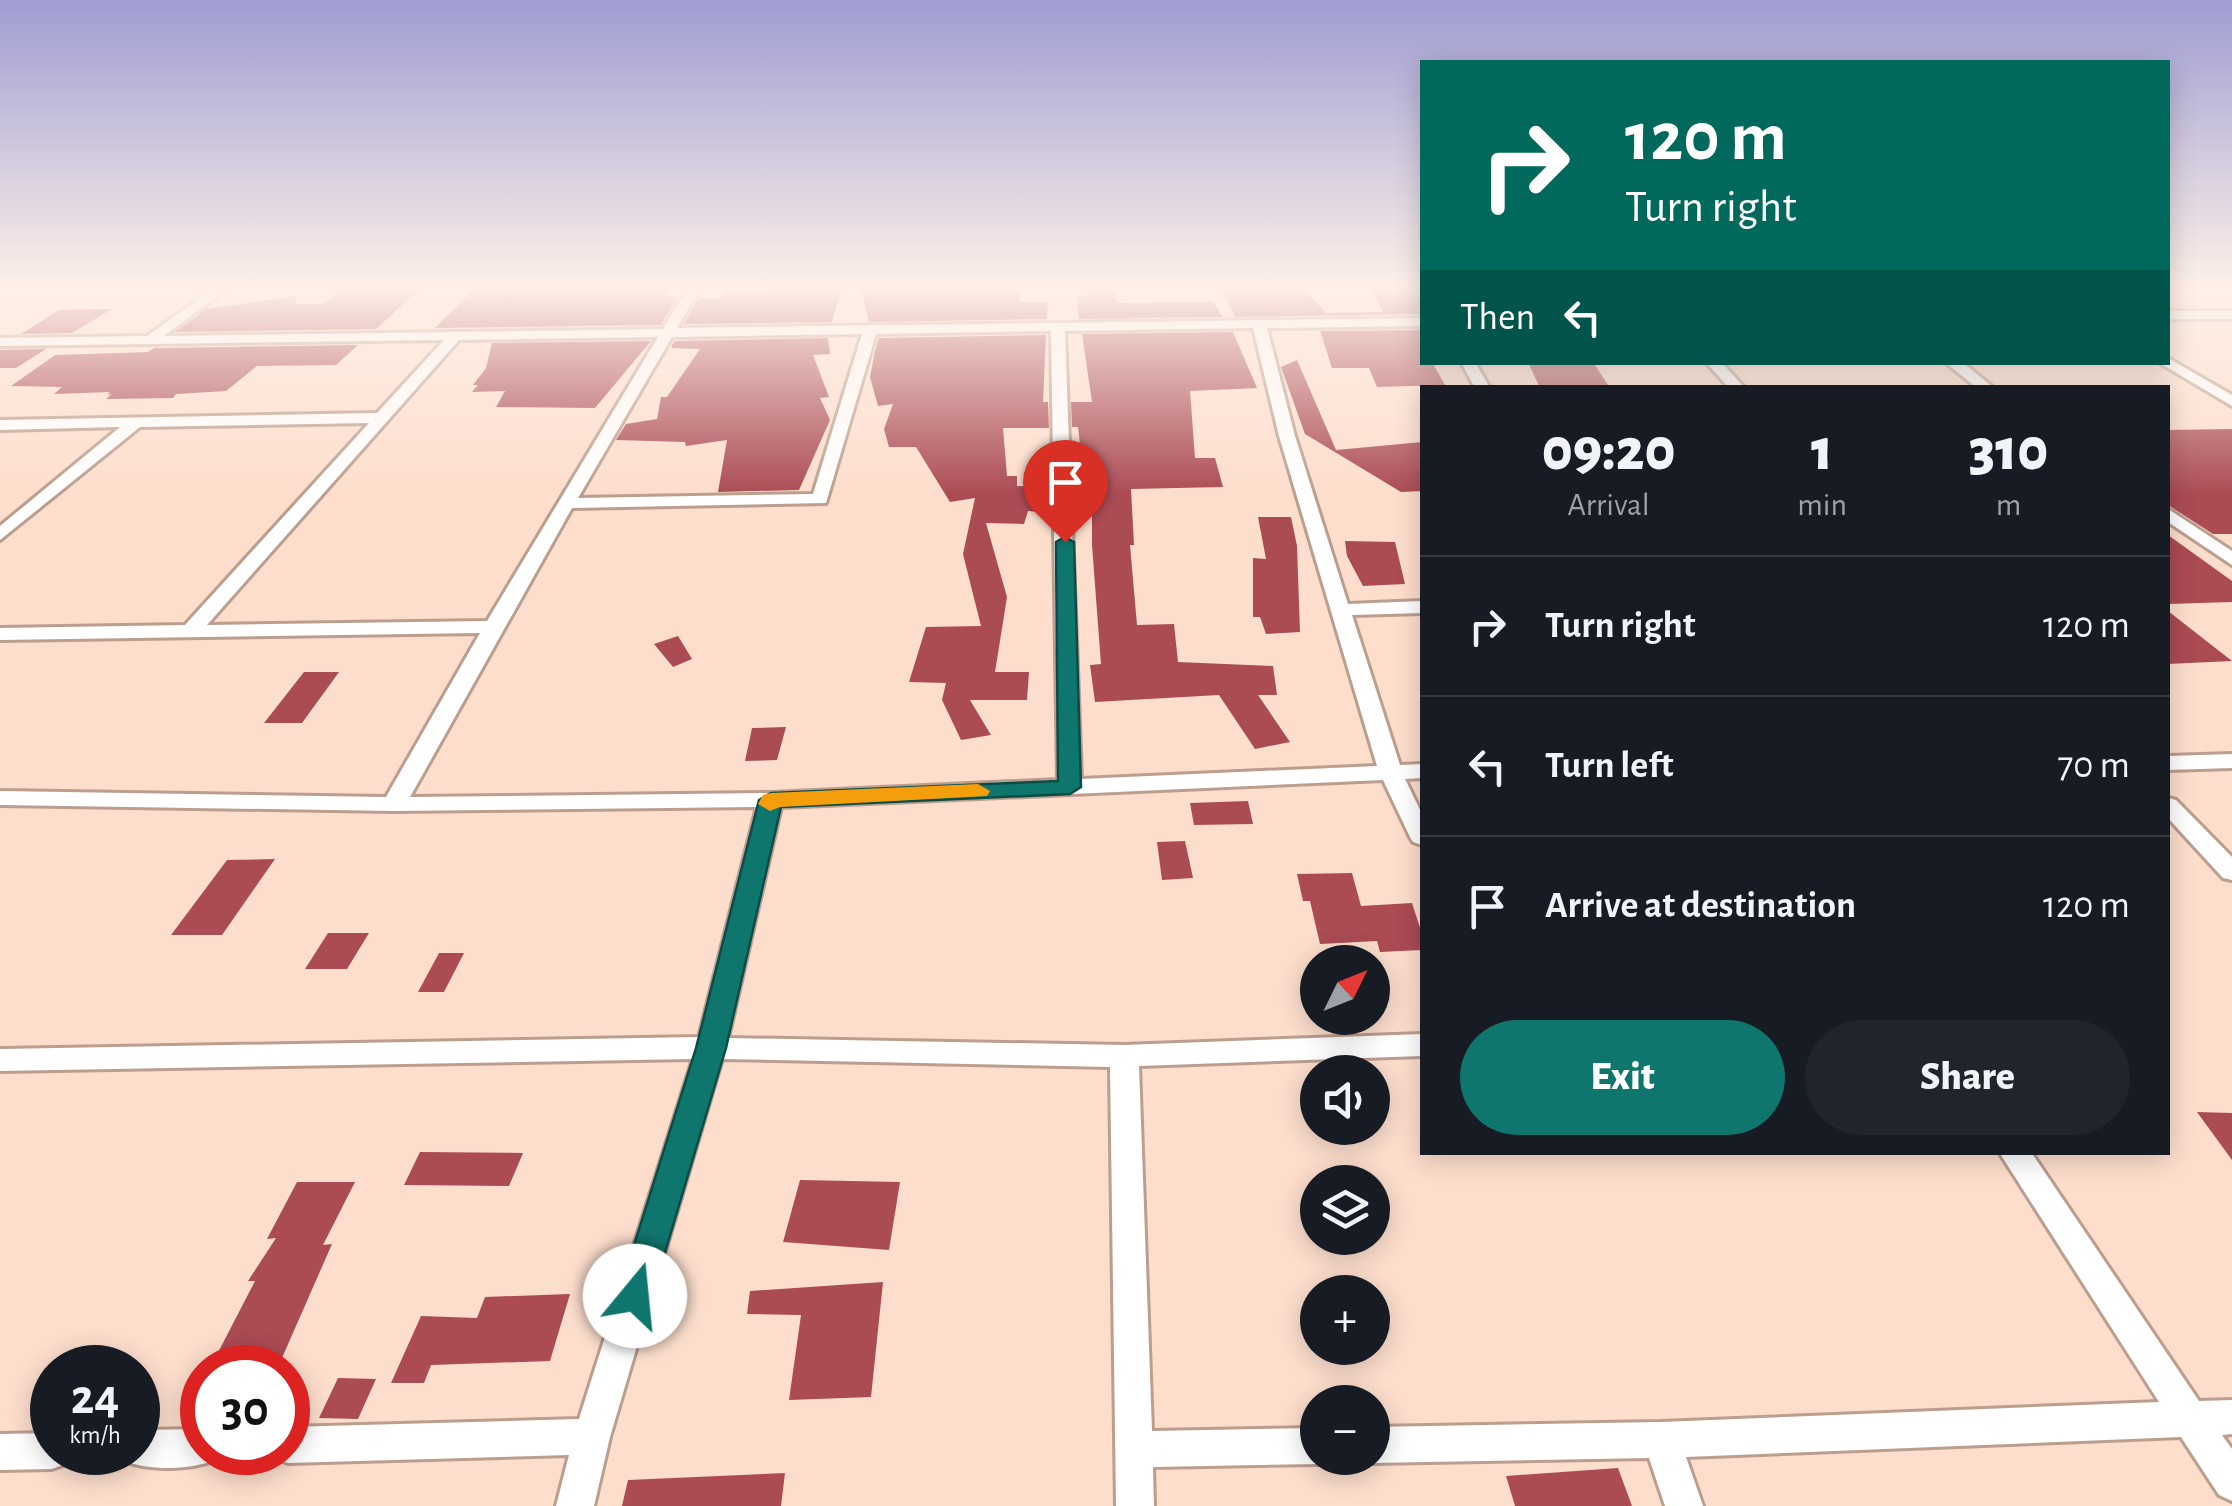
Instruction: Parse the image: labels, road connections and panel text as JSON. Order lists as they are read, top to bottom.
{
  "north": "top right",
  "page": {
    "turn": ["120 m", "Turn right"],
    "then": "Then",
    "eta": [
      "09:20",
      "Arrival",
      "1",
      "min",
      "310",
      "m"
    ],
    "list": [
      {
        "name": "Turn right",
        "value": "120 m"
      },
      {
        "name": "Turn left",
        "value": "70 m"
      },
      {
        "name": "Arrive at destination",
        "value": "120 m"
      }
    ],
    "map_buttons": ["+", "−"],
    "buttons": ["Exit", "Share"],
    "speed": "24 km/h",
    "limit": "30"
  }
}
